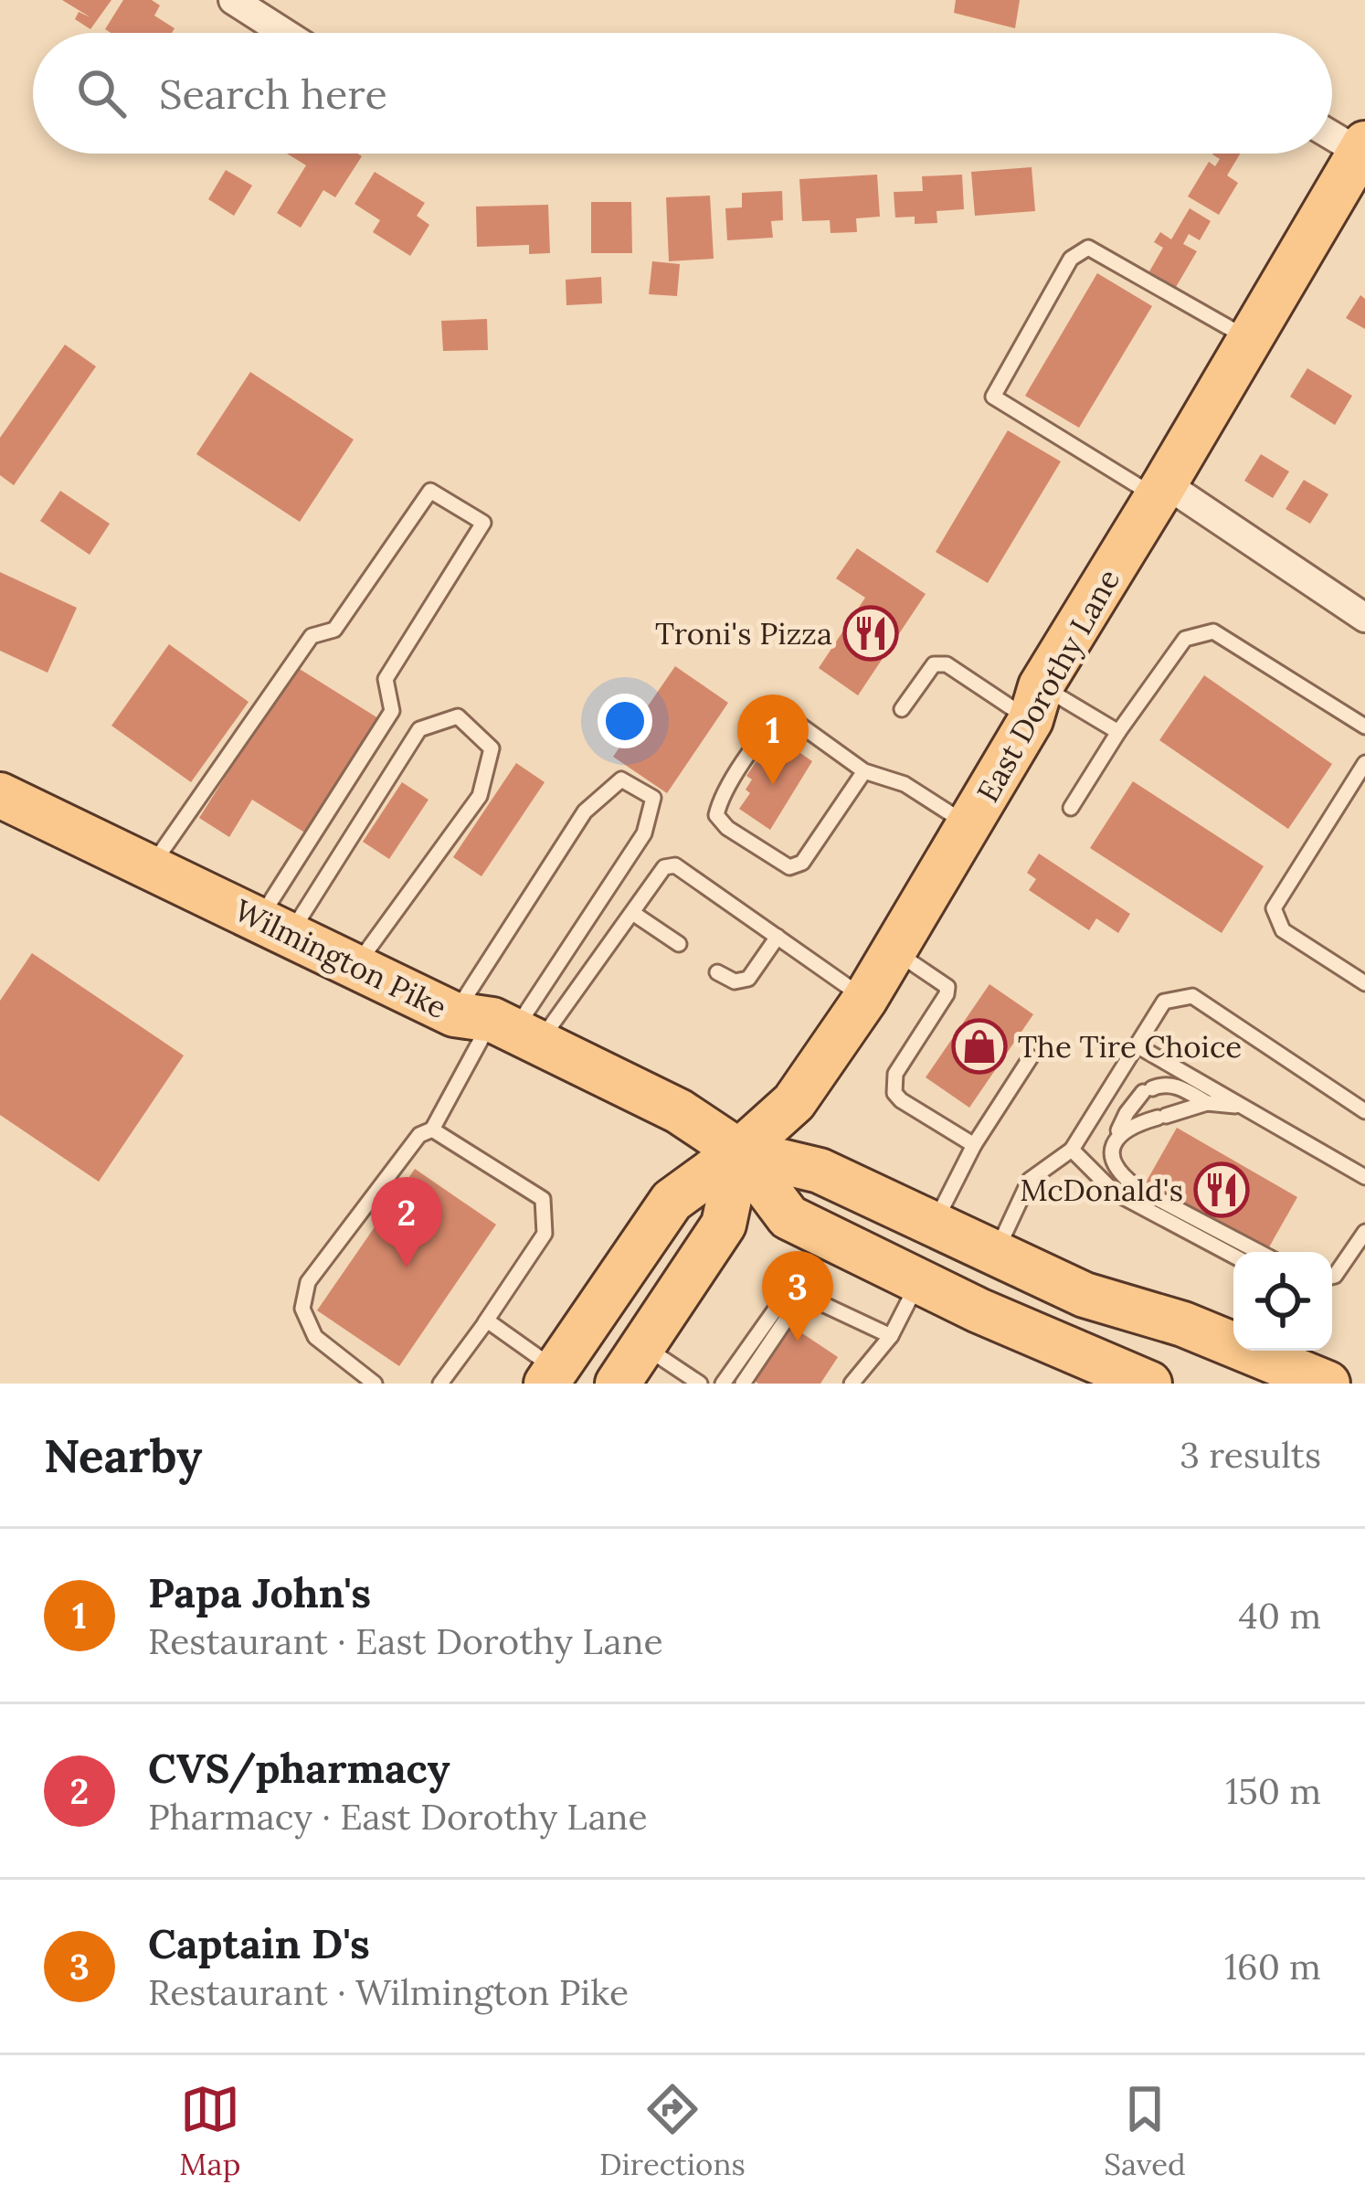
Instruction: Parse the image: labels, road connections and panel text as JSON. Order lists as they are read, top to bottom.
{
  "streets": {
    "main road": ["East Dorothy Lane", "Wilmington Pike"]
  },
  "crossings": [
    ["East Dorothy Lane", "Wilmington Pike"]
  ],
  "places": {
    "restaurant": ["Troni's Pizza", "McDonald's"],
    "shop": ["The Tire Choice"]
  },
  "page": {
    "search": "Search here",
    "pins": ["1", "2", "3"],
    "heading": ["Nearby", "3 results"],
    "list": [
      {
        "mark": "1",
        "name": "Papa John's",
        "note": "Restaurant · East Dorothy Lane",
        "value": "40 m"
      },
      {
        "mark": "2",
        "name": "CVS/pharmacy",
        "note": "Pharmacy · East Dorothy Lane",
        "value": "150 m"
      },
      {
        "mark": "3",
        "name": "Captain D's",
        "note": "Restaurant · Wilmington Pike",
        "value": "160 m"
      }
    ],
    "nav": ["Map", "Directions", "Saved"]
  }
}
